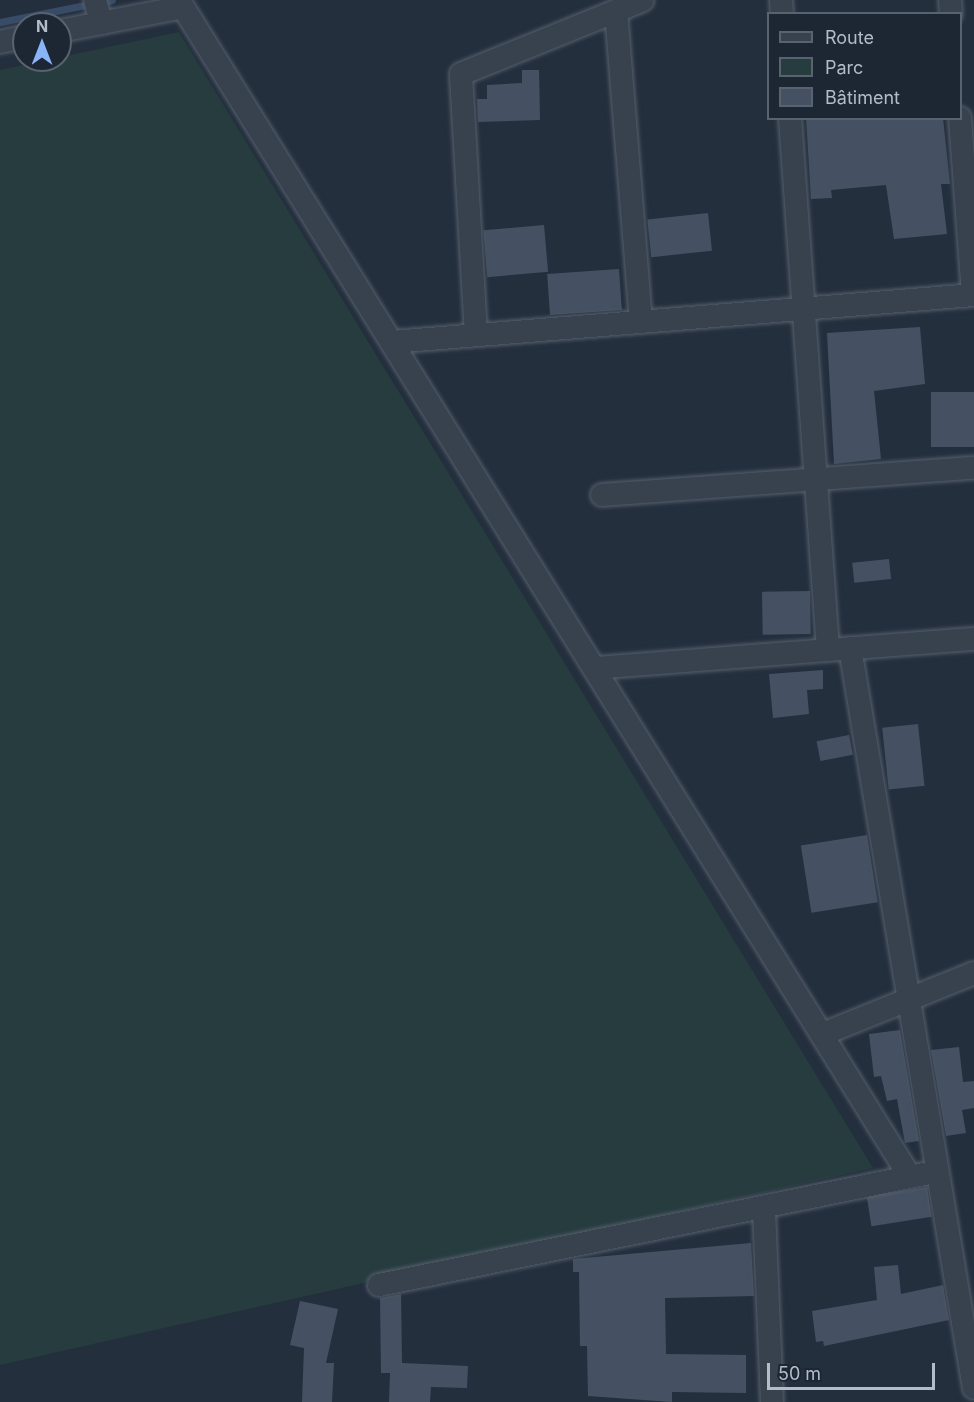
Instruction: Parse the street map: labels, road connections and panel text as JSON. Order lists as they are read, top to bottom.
{
  "legend": ["Route", "Parc", "Bâtiment"],
  "scale_bar": "50 m",
  "north": "top"
}
